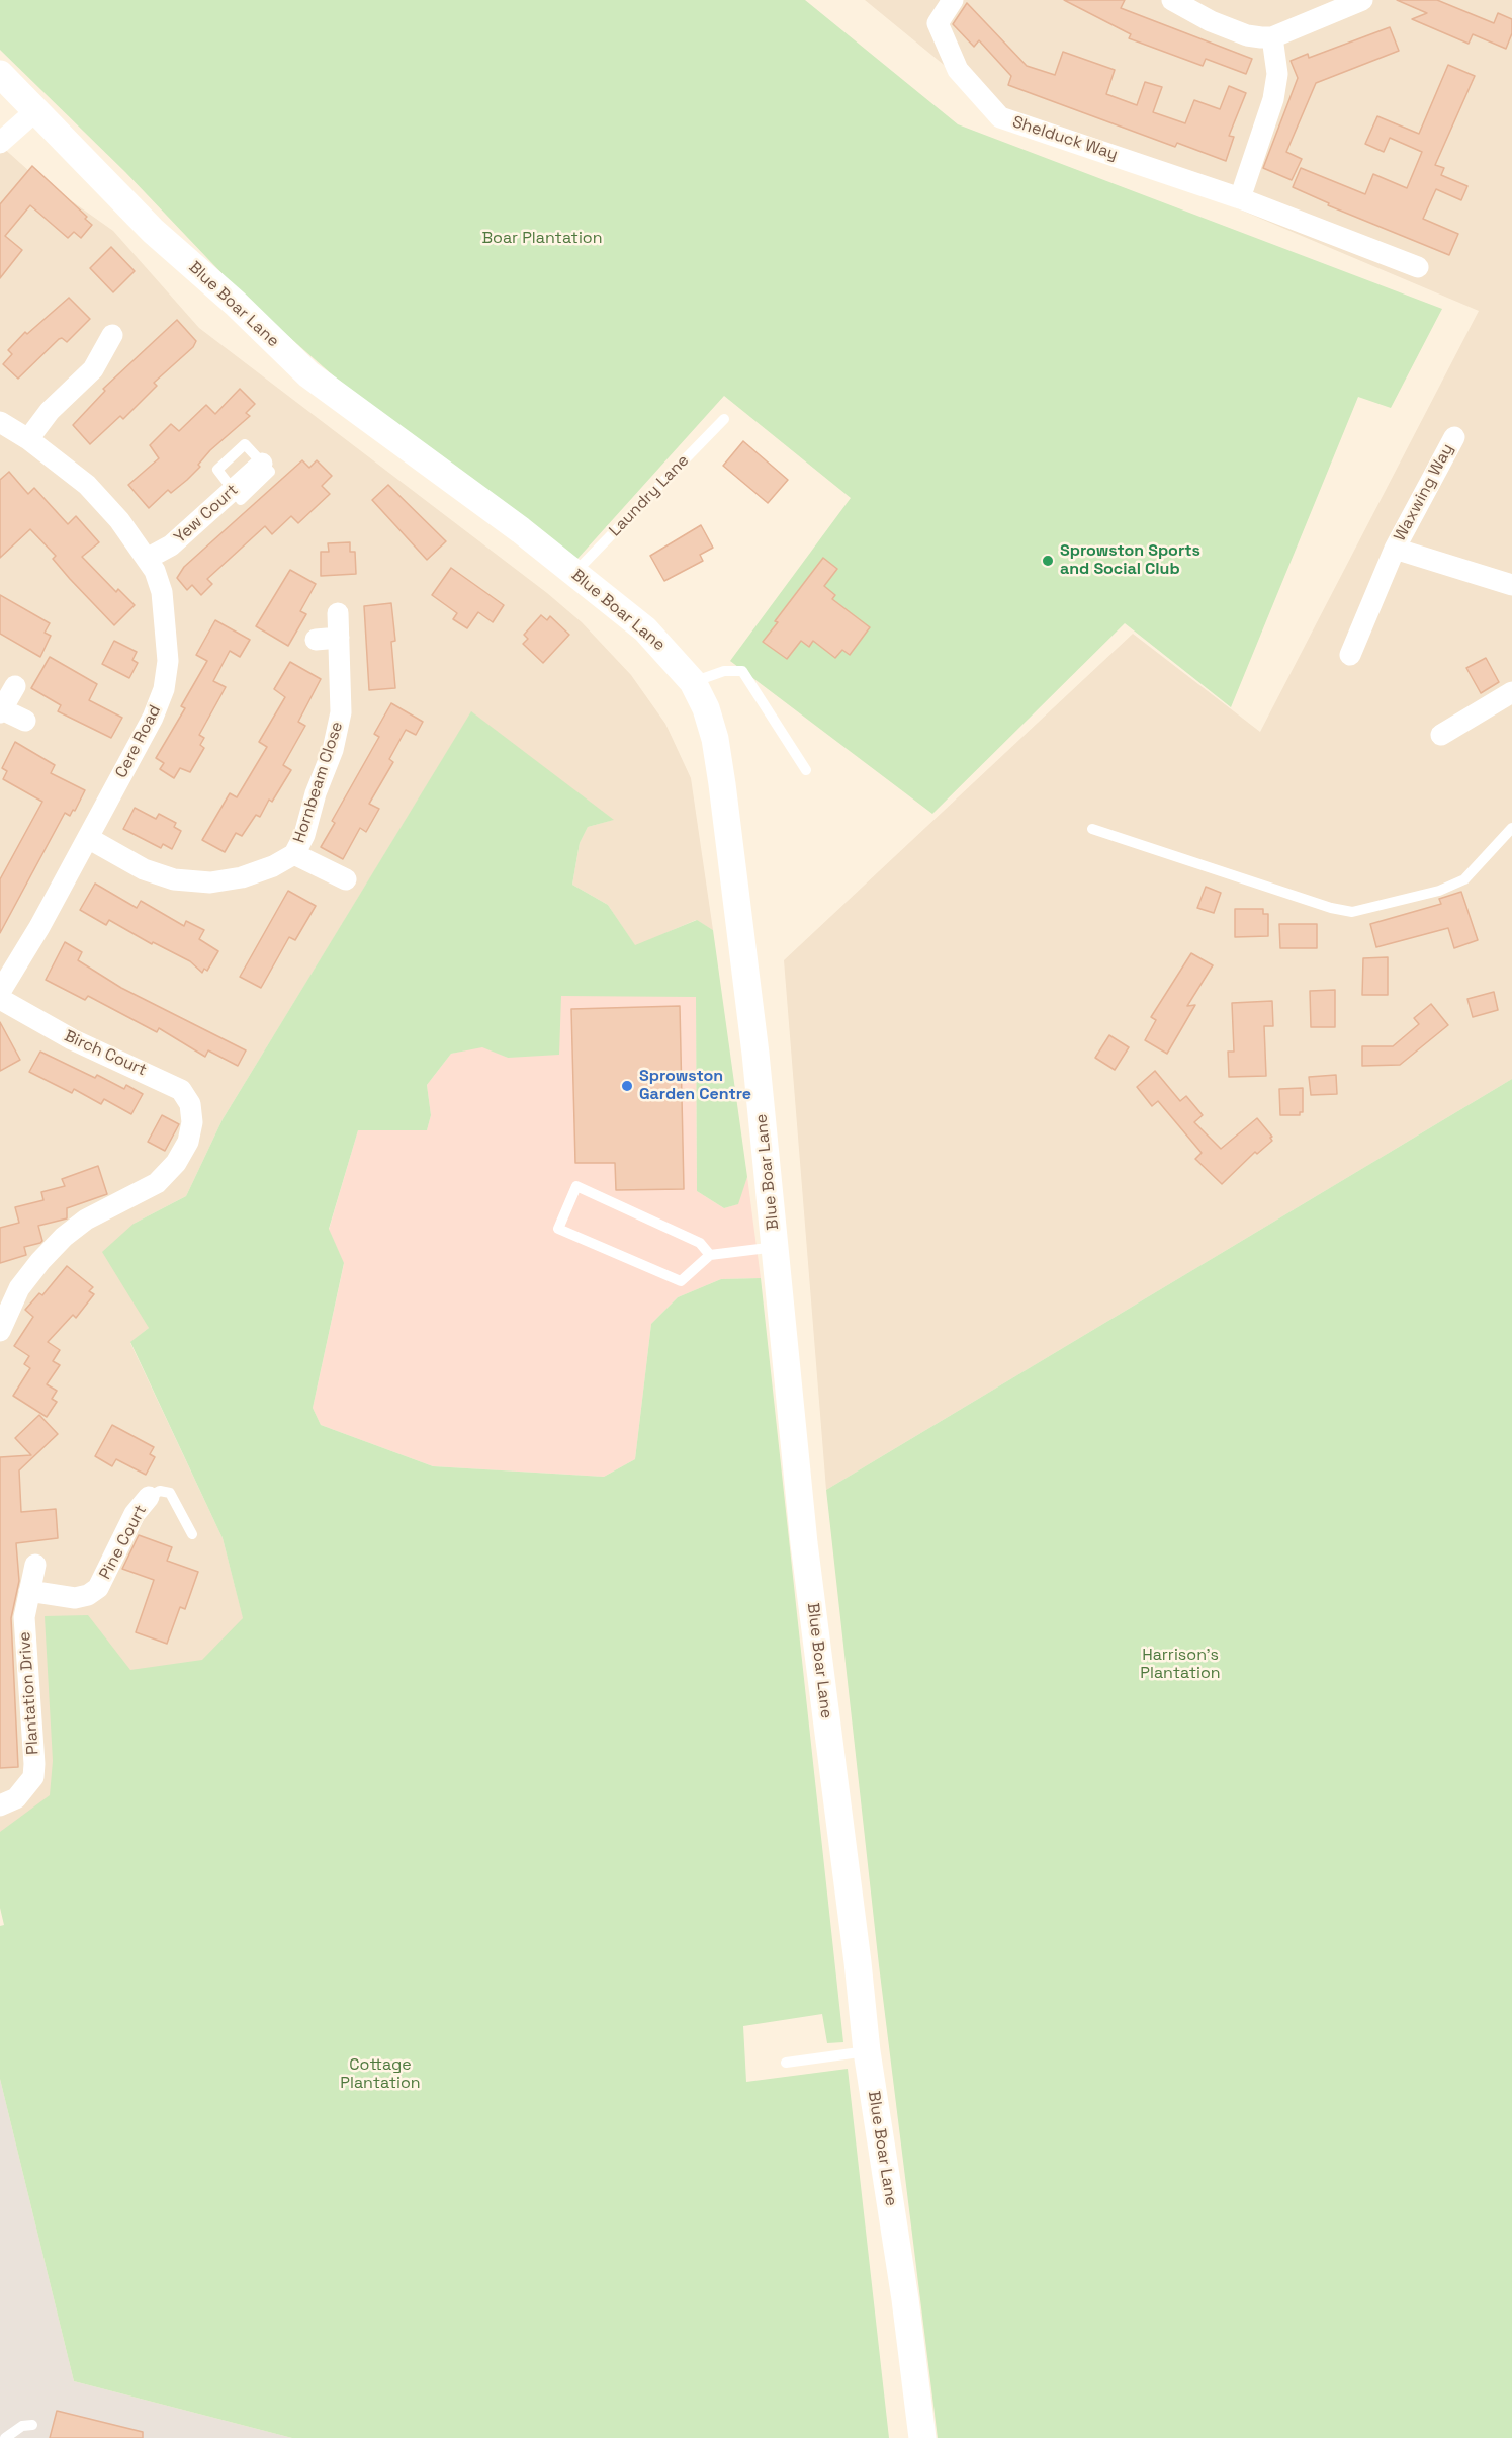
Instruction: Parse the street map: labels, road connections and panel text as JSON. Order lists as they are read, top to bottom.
{
  "streets": {
    "street": [
      "Shelduck Way",
      "Blue Boar Lane",
      "Waxwing Way",
      "Yew Court",
      "Cere Road",
      "Hornbeam Close",
      "Birch Court",
      "Pine Court",
      "Plantation Drive"
    ],
    "lane": ["Laundry Lane"]
  },
  "crossings": [
    ["Blue Boar Lane", "Laundry Lane"],
    ["Yew Court", "Cere Road"],
    ["Cere Road", "Hornbeam Close"],
    ["Pine Court", "Plantation Drive"]
  ],
  "parks": ["Boar Plantation", "Harrison's Plantation", "Cottage Plantation"],
  "places": ["Sprowston Sports and Social Club", "Sprowston Garden Centre"]
}
